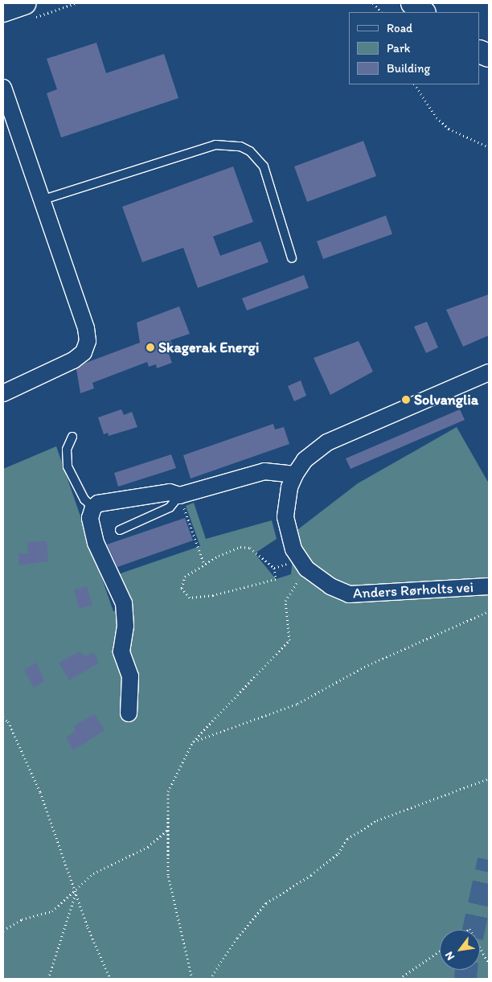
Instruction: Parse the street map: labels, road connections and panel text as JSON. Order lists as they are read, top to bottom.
{
  "streets": {
    "street": ["Anders Rørholts vei"]
  },
  "places": ["Skagerak Energi", "Solvanglia"],
  "legend": ["Road", "Park", "Building"],
  "north": "bottom left"
}
